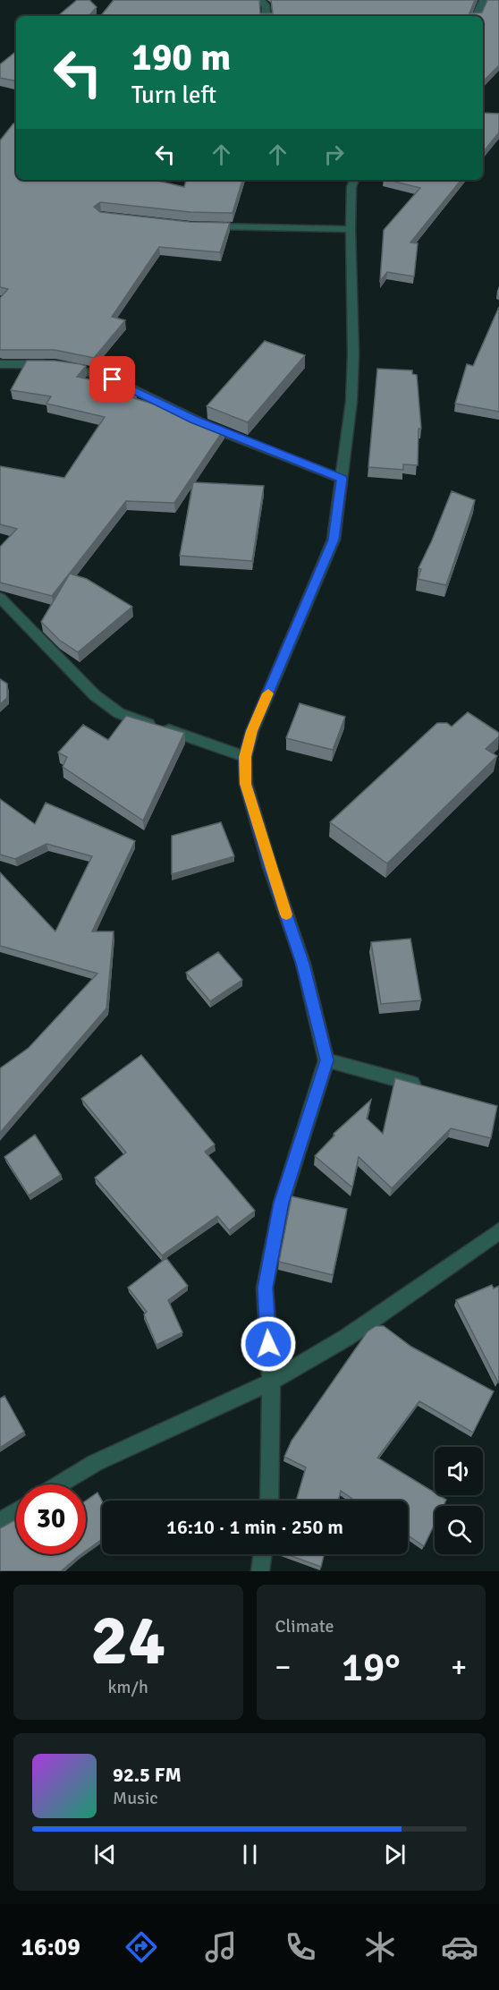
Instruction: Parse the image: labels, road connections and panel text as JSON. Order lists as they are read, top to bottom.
{
  "page": {
    "turn": ["190 m", "Turn left"],
    "limit": "30",
    "trip": "16:10 · 1 min · 250 m",
    "tile": [
      ["24", "km/h"],
      "Climate"
    ],
    "heat": ["−", "19°", "+"],
    "song": ["92.5 FM", "Music"],
    "tabs": "16:09"
  }
}
